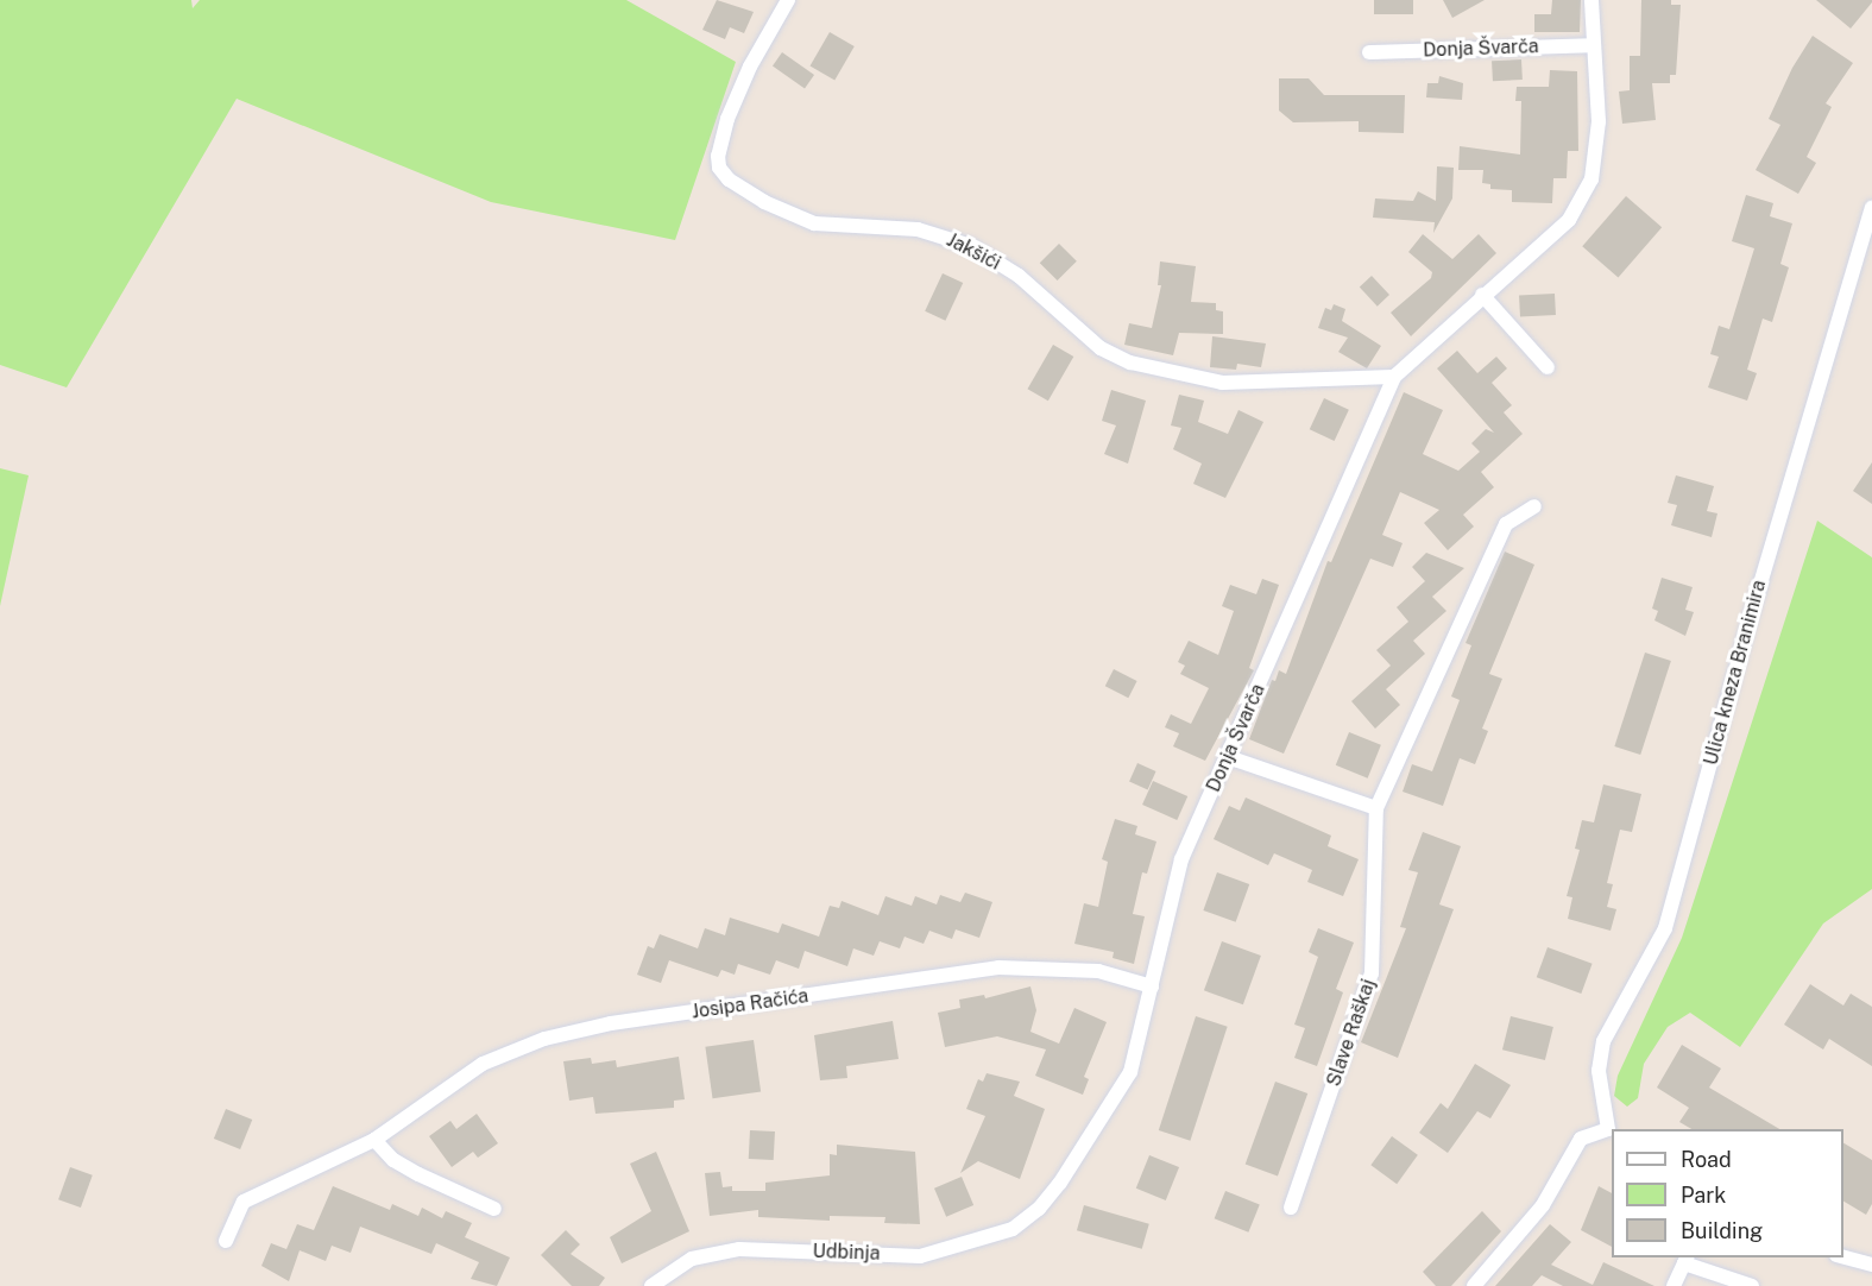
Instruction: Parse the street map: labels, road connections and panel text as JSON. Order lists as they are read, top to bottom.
{
  "streets": {
    "street": [
      "Donja Švarča",
      "Jakšići",
      "Ulica kneza Branimira",
      "Josipa Račića",
      "Slave Raškaj",
      "Udbinja"
    ]
  },
  "crossings": [
    ["Donja Švarča", "Jakšići"],
    ["Donja Švarča", "Josipa Račića"],
    ["Donja Švarča", "Udbinja"]
  ],
  "legend": ["Road", "Park", "Building"]
}
